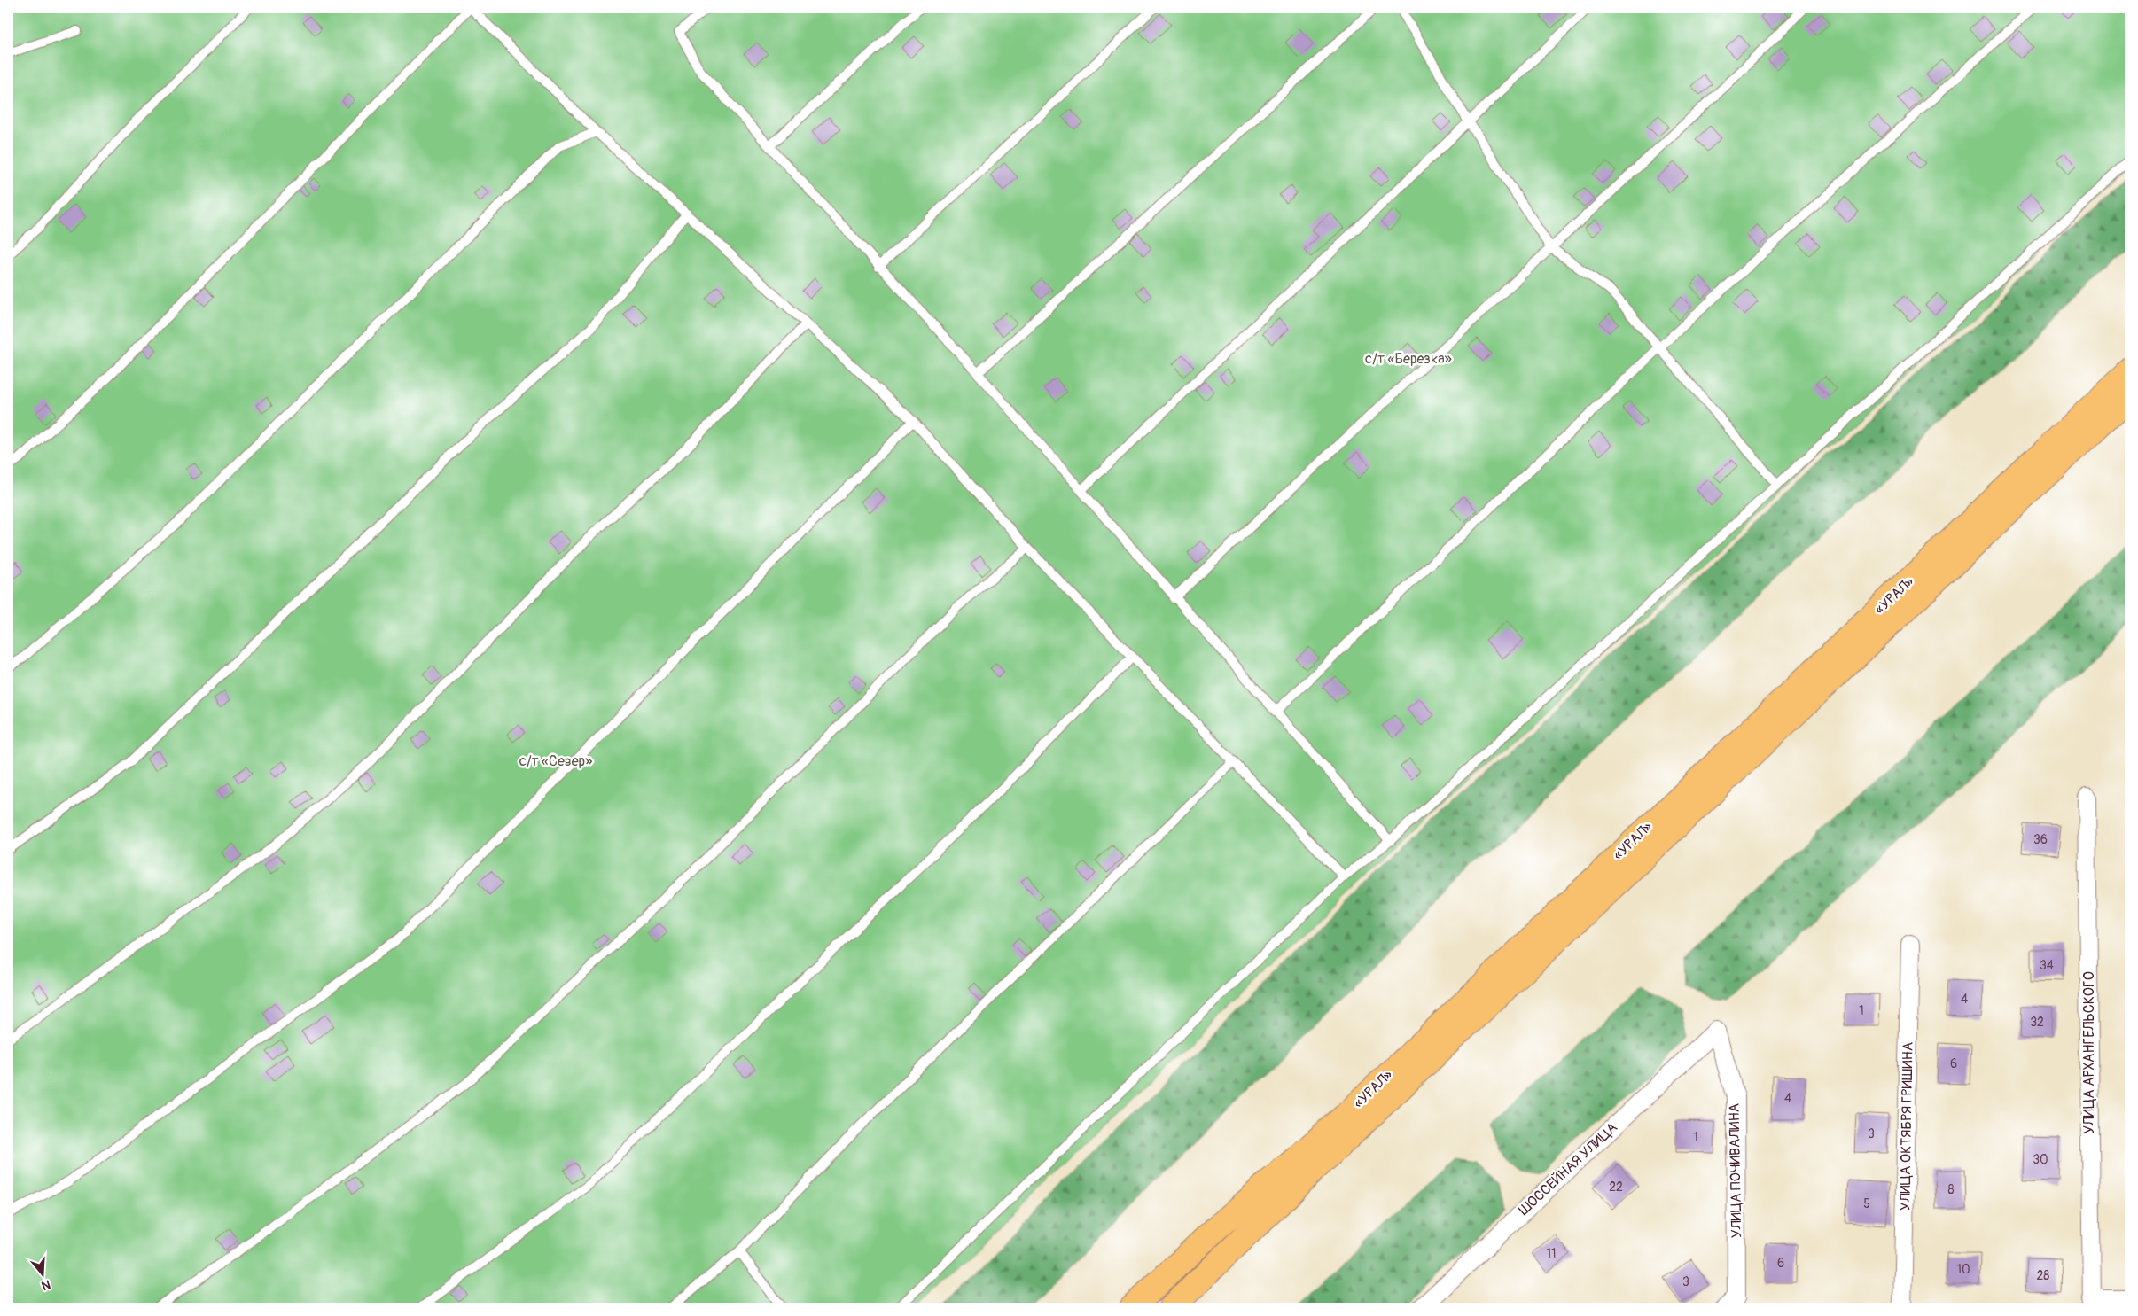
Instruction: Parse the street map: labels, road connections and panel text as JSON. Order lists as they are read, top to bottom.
{
  "streets": {
    "highway": ["«УРАЛ»"],
    "street": [
      "УЛИЦА АРХАНГЕЛЬСКОГО",
      "УЛИЦА ОКТЯБРЯ ГРИШИНА",
      "ШОССЕЙНАЯ УЛИЦА",
      "УЛИЦА ПОЧИВАЛИНА"
    ]
  },
  "crossings": [
    ["ШОССЕЙНАЯ УЛИЦА", "УЛИЦА ПОЧИВАЛИНА"]
  ],
  "parks": ["с/т «Березка»", "с/т «Север»"],
  "house_numbers": [
    "36",
    "34",
    "4",
    "1",
    "32",
    "6",
    "4",
    "3",
    "1",
    "30",
    "22",
    "8",
    "5",
    "11",
    "6",
    "10",
    "28",
    "3"
  ],
  "north": "bottom"
}
